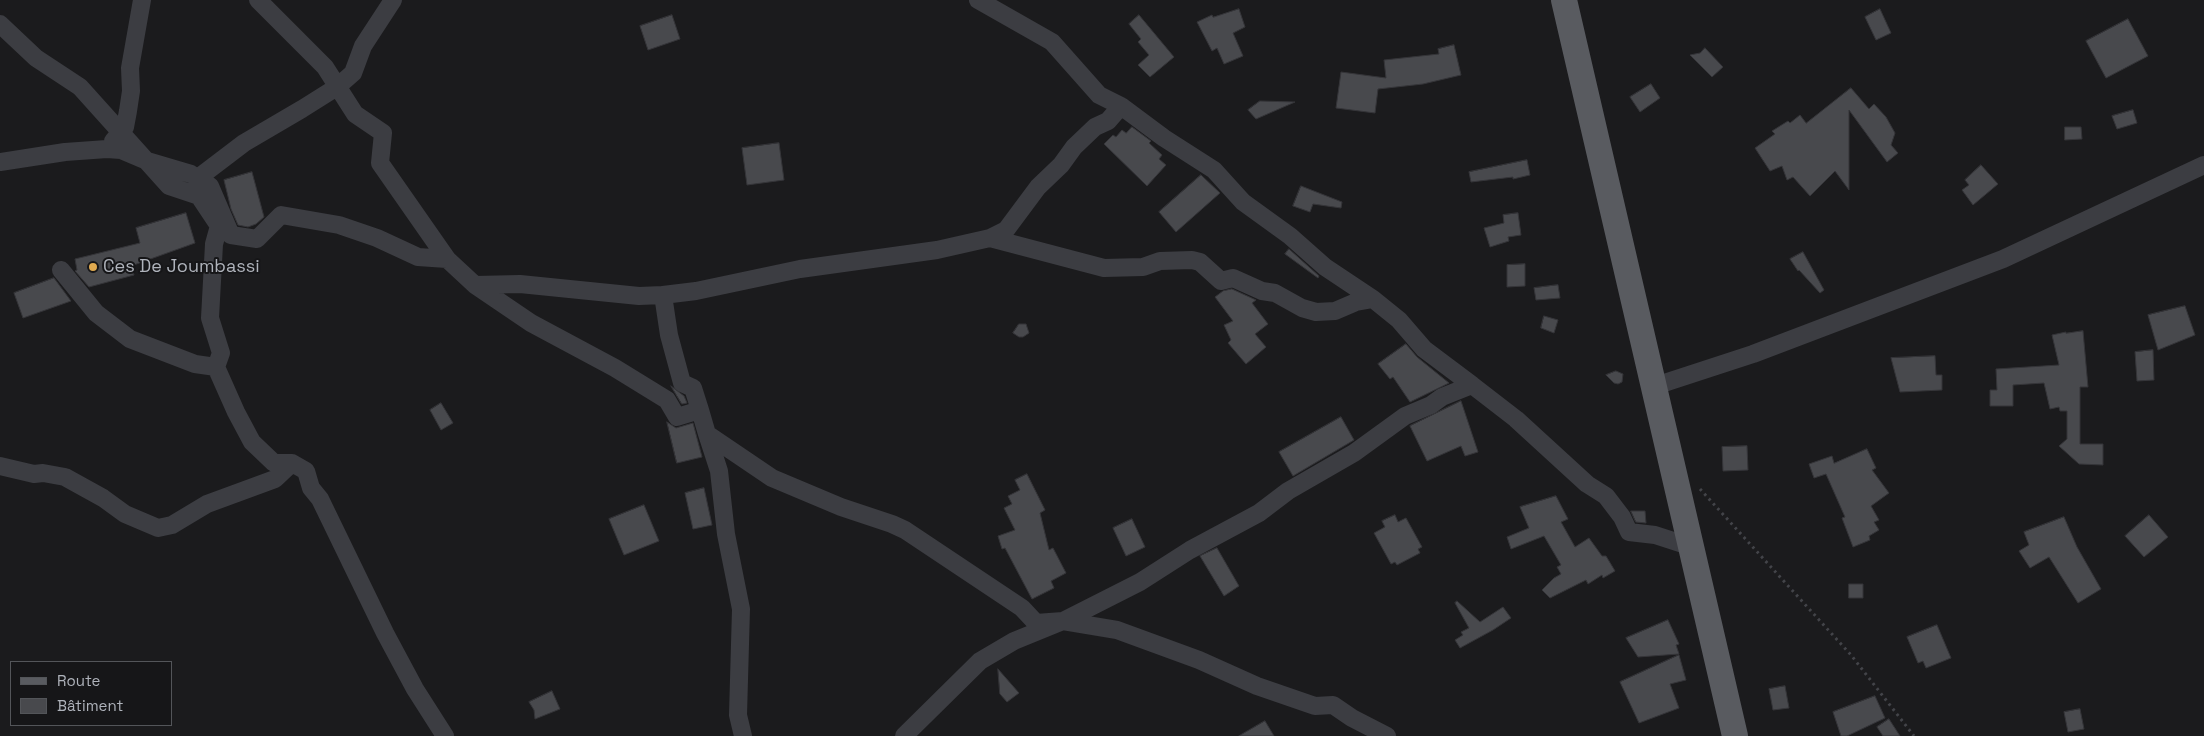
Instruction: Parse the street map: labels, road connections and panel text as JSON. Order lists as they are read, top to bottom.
{
  "places": ["Ces De Joumbassi"],
  "legend": ["Route", "Bâtiment"]
}
